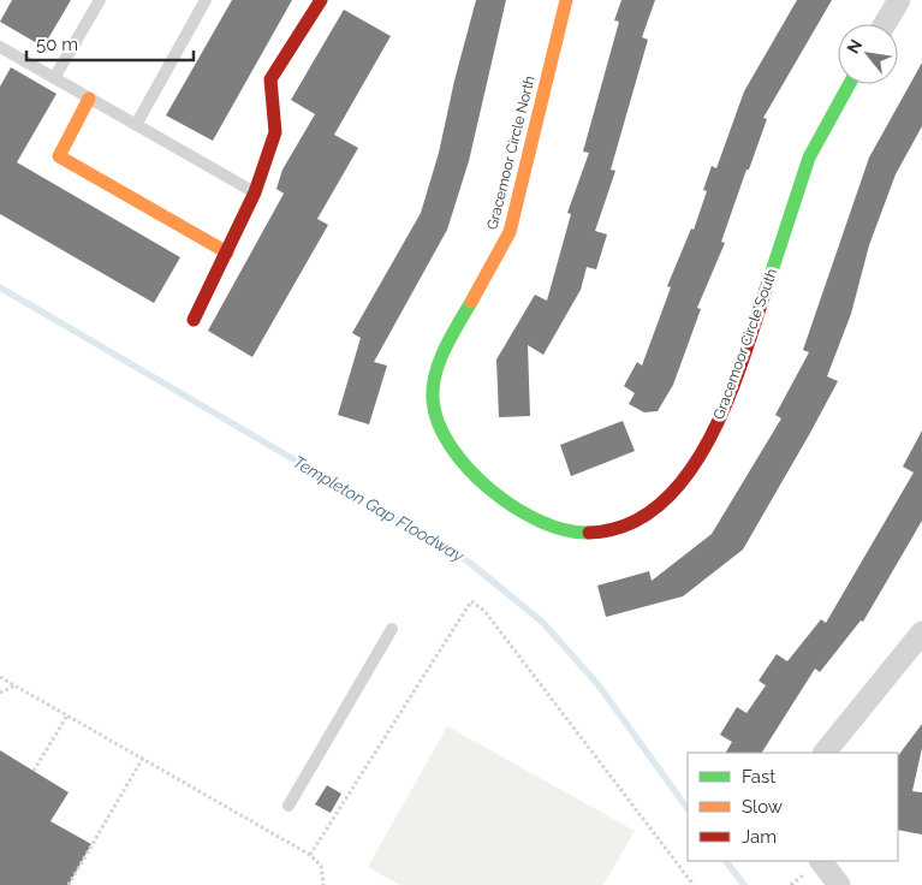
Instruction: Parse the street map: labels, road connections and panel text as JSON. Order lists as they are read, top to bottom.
{
  "streets": {
    "street": ["Gracemoor Circle North", "Gracemoor Circle South"]
  },
  "crossings": [
    ["Gracemoor Circle North", "Gracemoor Circle South"]
  ],
  "water": ["Templeton Gap Floodway"],
  "legend": ["Fast", "Slow", "Jam"],
  "scale_bar": "50 m",
  "north": "top left"
}
